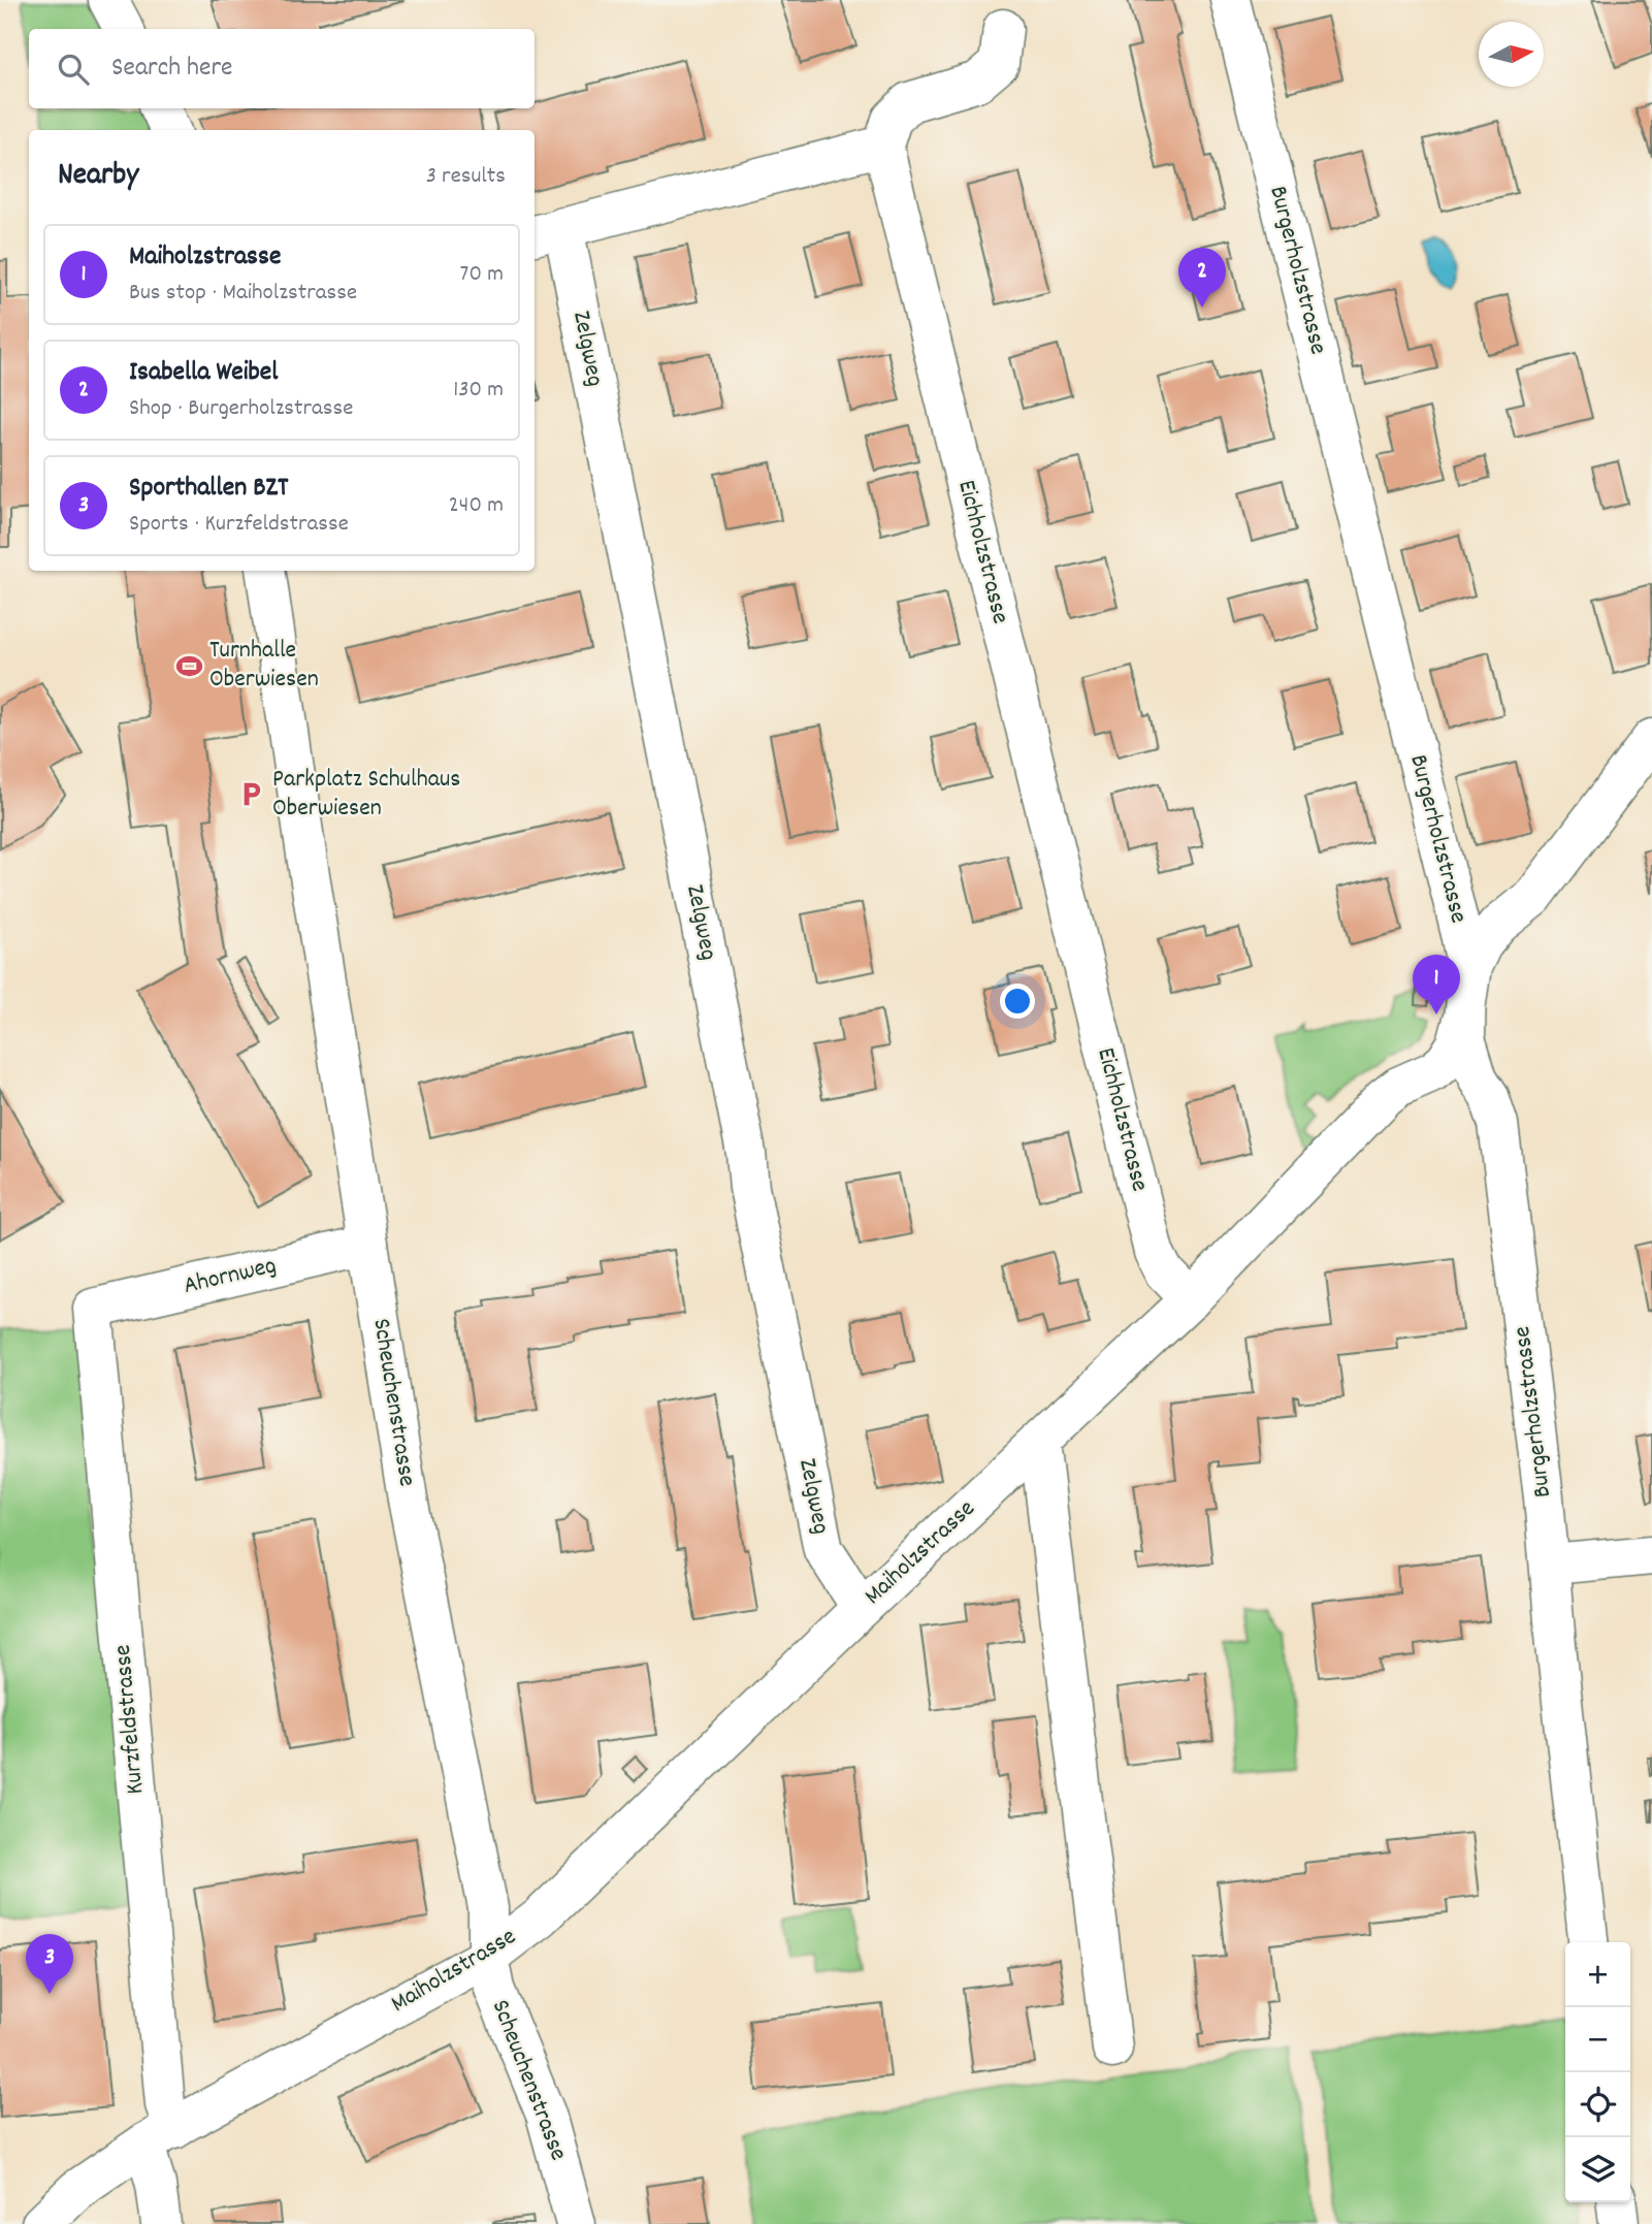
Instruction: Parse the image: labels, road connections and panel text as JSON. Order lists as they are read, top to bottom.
{
  "streets": {
    "street": [
      "Burgerholzstrasse",
      "Zelgweg",
      "Eichholzstrasse",
      "Ahornweg",
      "Scheuchenstrasse",
      "Maiholzstrasse",
      "Kurzfeldstrasse"
    ]
  },
  "crossings": [
    ["Burgerholzstrasse", "Maiholzstrasse"],
    ["Zelgweg", "Maiholzstrasse"],
    ["Eichholzstrasse", "Maiholzstrasse"],
    ["Ahornweg", "Scheuchenstrasse"],
    ["Ahornweg", "Kurzfeldstrasse"],
    ["Scheuchenstrasse", "Maiholzstrasse"],
    ["Maiholzstrasse", "Kurzfeldstrasse"]
  ],
  "places": {
    "sports": ["Turnhalle Oberwiesen"],
    "parking": ["Parkplatz Schulhaus Oberwiesen"]
  },
  "north": "right",
  "page": {
    "search": "Search here",
    "heading": ["Nearby", "3 results"],
    "list": [
      {
        "mark": "1",
        "name": "Maiholzstrasse",
        "note": "Bus stop · Maiholzstrasse",
        "value": "70 m"
      },
      {
        "mark": "2",
        "name": "Isabella Weibel",
        "note": "Shop · Burgerholzstrasse",
        "value": "130 m"
      },
      {
        "mark": "3",
        "name": "Sporthallen BZT",
        "note": "Sports · Kurzfeldstrasse",
        "value": "240 m"
      }
    ],
    "pins": ["2", "1", "3"],
    "map_buttons": ["+", "−"]
  }
}
